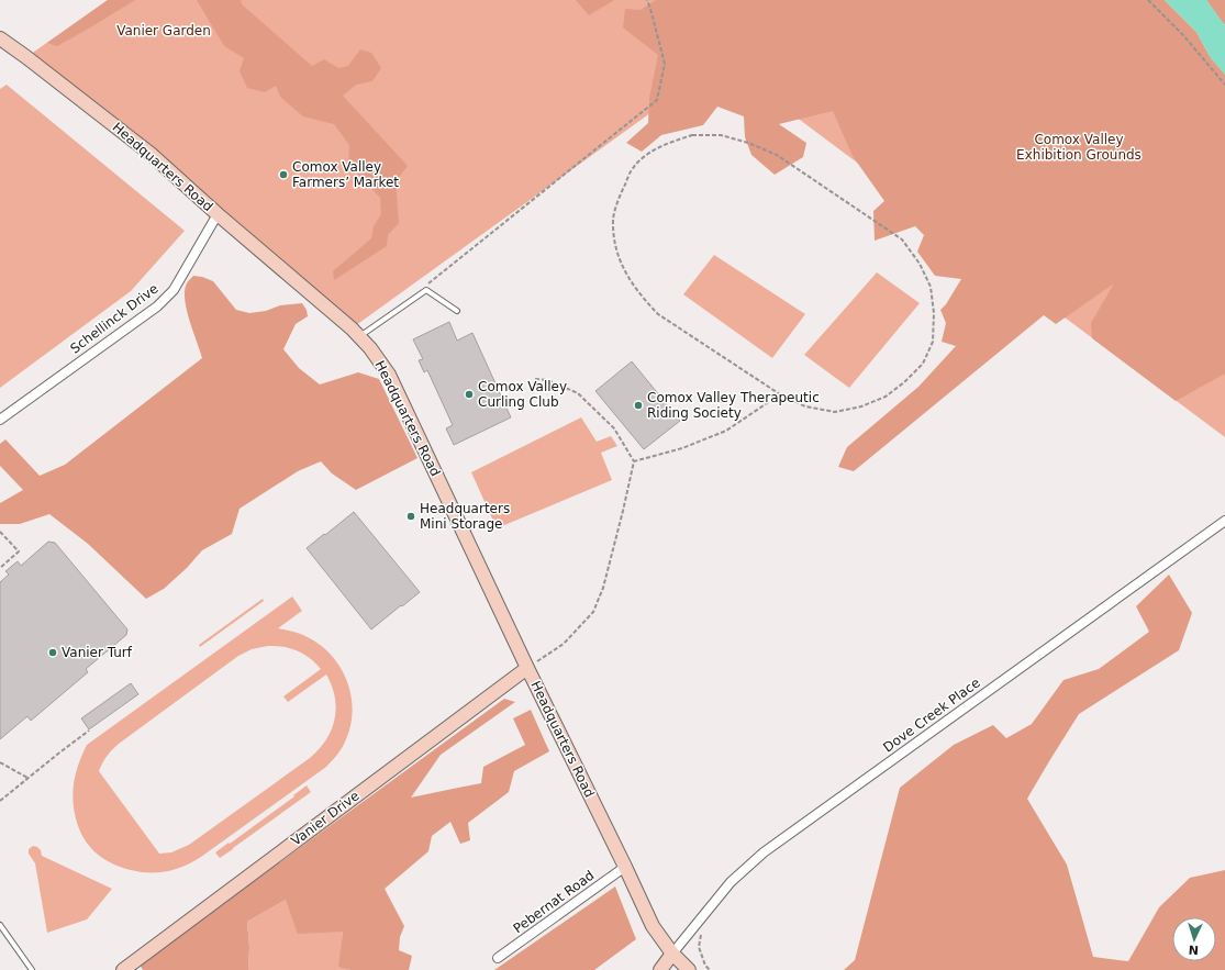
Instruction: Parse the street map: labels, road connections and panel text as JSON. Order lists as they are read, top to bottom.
{
  "streets": {
    "main road": ["Headquarters Road", "Vanier Drive"],
    "street": ["Schellinck Drive", "Dove Creek Place", "Pebernat Road"]
  },
  "crossings": [
    ["Headquarters Road", "Schellinck Drive"],
    ["Headquarters Road", "Dove Creek Place"],
    ["Headquarters Road", "Vanier Drive"],
    ["Headquarters Road", "Pebernat Road"]
  ],
  "parks": ["Vanier Garden", "Comox Valley Exhibition Grounds"],
  "places": [
    "Comox Valley Farmers’ Market",
    "Comox Valley Curling Club",
    "Comox Valley Therapeutic Riding Society",
    "Headquarters Mini Storage",
    "Vanier Turf"
  ],
  "north": "bottom"
}
